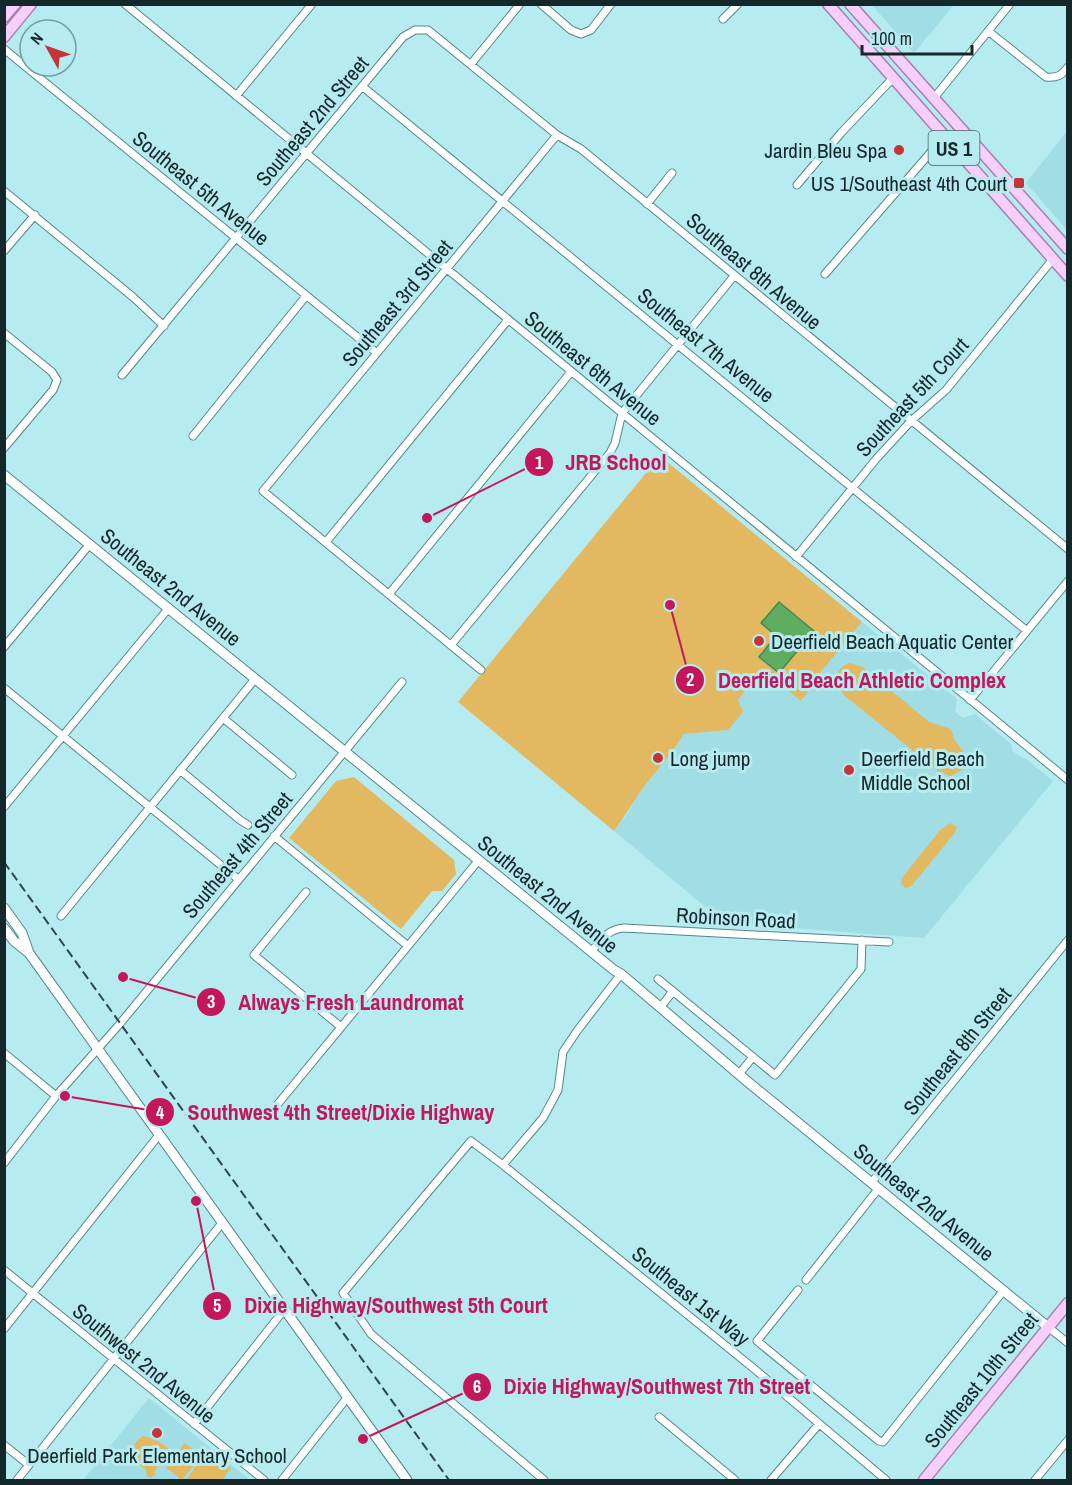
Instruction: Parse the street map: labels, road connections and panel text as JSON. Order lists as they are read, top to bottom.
{
  "streets": {
    "main road": ["US 1", "Southeast 10th Street"],
    "street": [
      "Southeast 2nd Street",
      "Southeast 5th Avenue",
      "Southeast 8th Avenue",
      "Southeast 3rd Street",
      "Southeast 7th Avenue",
      "Southeast 6th Avenue",
      "Southeast 5th Court",
      "Southeast 2nd Avenue",
      "Southeast 4th Street",
      "Robinson Road",
      "Southeast 8th Street",
      "Southeast 1st Way",
      "Southwest 2nd Avenue"
    ]
  },
  "crossings": [
    ["Southeast 2nd Street", "Southeast 5th Avenue"],
    ["Southeast 2nd Street", "Southeast 8th Avenue"],
    ["Southeast 2nd Street", "Southeast 7th Avenue"],
    ["Southeast 2nd Street", "Southeast 6th Avenue"],
    ["US 1", "Southeast 5th Court"],
    ["Southeast 5th Avenue", "Southeast 3rd Street"],
    ["Southeast 8th Avenue", "Southeast 3rd Street"],
    ["Southeast 8th Avenue", "Southeast 5th Court"],
    ["Southeast 3rd Street", "Southeast 7th Avenue"],
    ["Southeast 3rd Street", "Southeast 6th Avenue"],
    ["Southeast 7th Avenue", "Southeast 5th Court"],
    ["Southeast 6th Avenue", "Southeast 5th Court"],
    ["Southeast 2nd Avenue", "Southeast 4th Street"],
    ["Southeast 2nd Avenue", "Robinson Road"],
    ["Southeast 2nd Avenue", "Southeast 8th Street"],
    ["Southeast 2nd Avenue", "Southeast 10th Street"]
  ],
  "places": {
    "other": [
      "Jardin Bleu Spa",
      "JRB School",
      "Deerfield Beach Athletic Complex",
      "Deerfield Beach Aquatic Center",
      "Long jump",
      "Deerfield Beach Middle School",
      "Always Fresh Laundromat",
      "Southwest 4th Street/Dixie Highway",
      "Dixie Highway/Southwest 5th Court",
      "Deerfield Park Elementary School",
      "Dixie Highway/Southwest 7th Street"
    ],
    "transit": ["US 1/Southeast 4th Court"]
  },
  "scale_bar": "100 m",
  "north": "top left"
}
